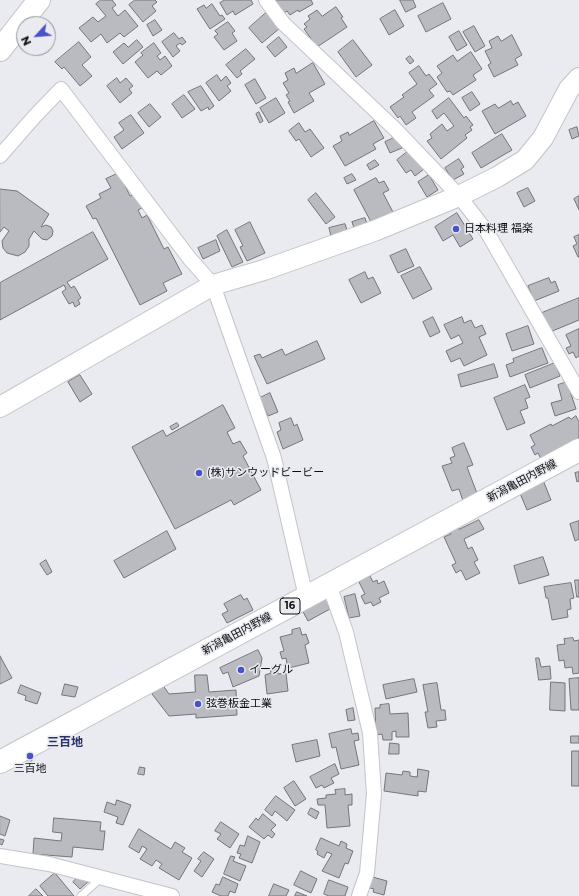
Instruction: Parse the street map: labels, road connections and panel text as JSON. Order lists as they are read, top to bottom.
{
  "streets": {
    "main road": ["新潟亀田内野線", "16"]
  },
  "districts": ["三百地"],
  "places": [
    "日本料理 福楽",
    "(株)サンウッドビービー",
    "イーグル",
    "弦巻板金工業",
    "三百地"
  ],
  "north": "bottom left"
}
